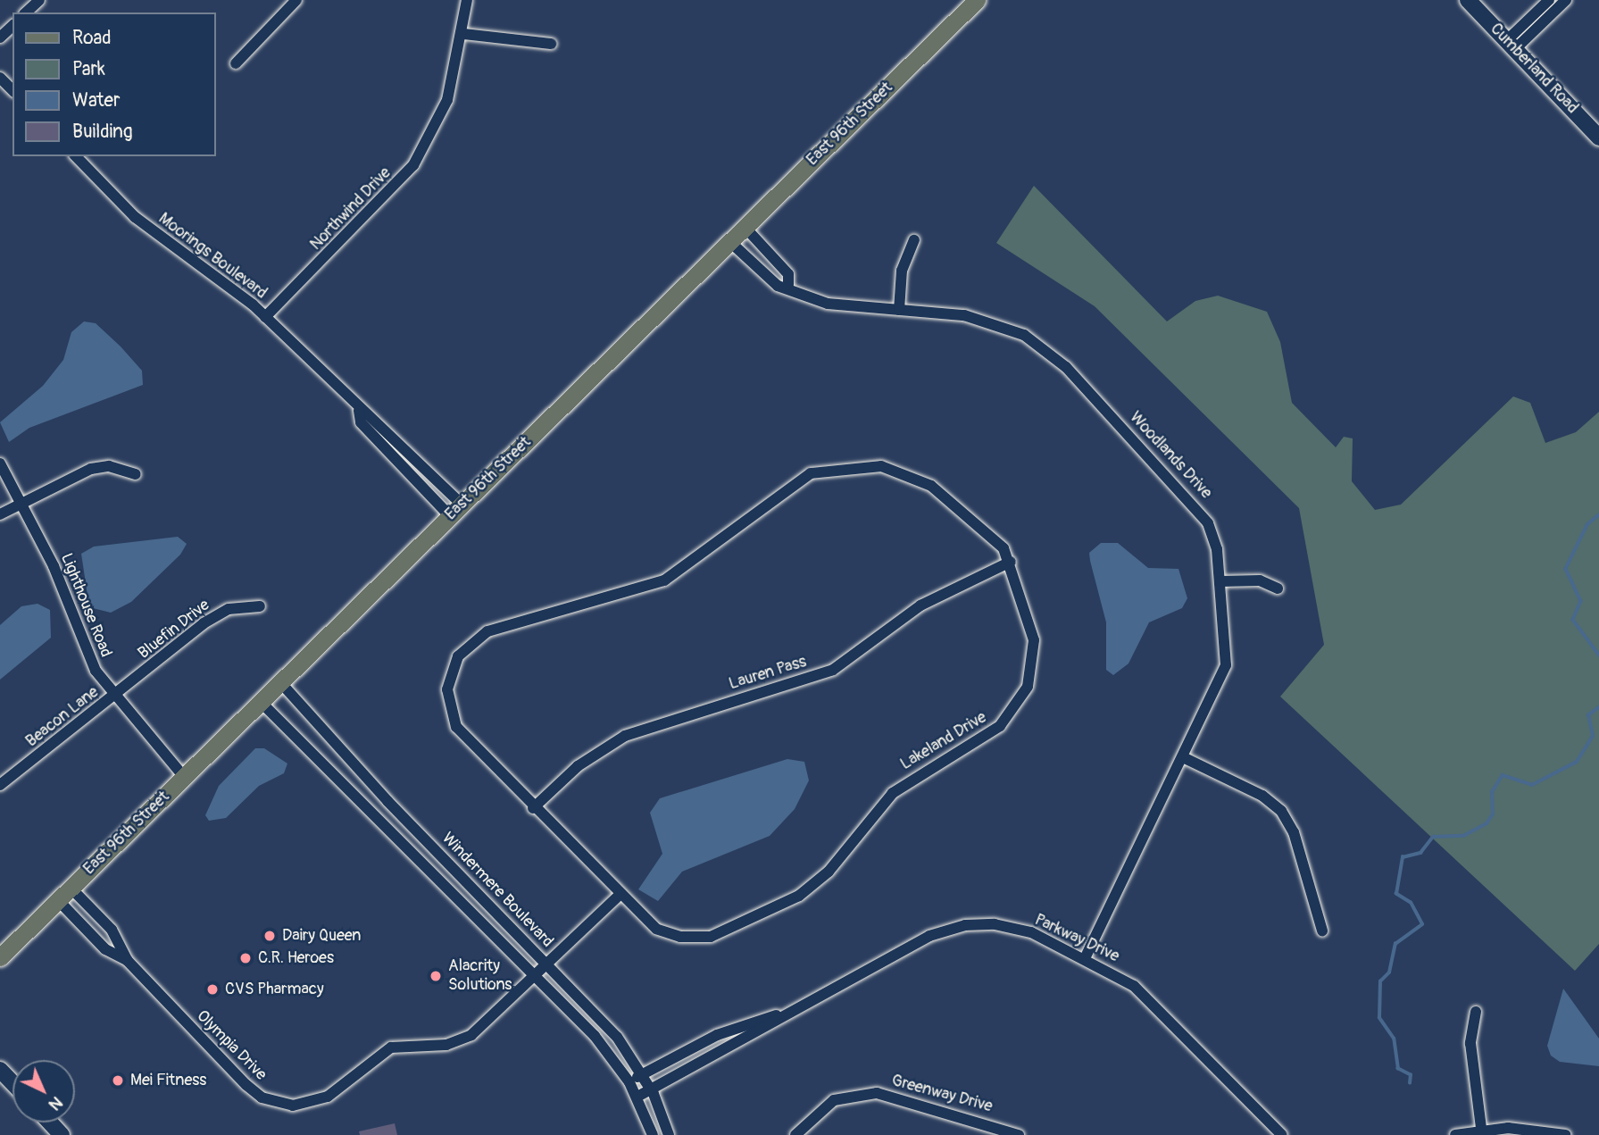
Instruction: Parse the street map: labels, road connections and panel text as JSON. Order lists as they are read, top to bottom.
{
  "streets": {
    "main road": ["Cumberland Road", "East 96th Street"],
    "street": [
      "Northwind Drive",
      "Moorings Boulevard",
      "Woodlands Drive",
      "Lighthouse Road",
      "Bluefin Drive",
      "Lauren Pass",
      "Beacon Lane",
      "Lakeland Drive",
      "Windermere Boulevard",
      "Parkway Drive",
      "Olympia Drive",
      "Greenway Drive"
    ]
  },
  "crossings": [
    ["East 96th Street", "Moorings Boulevard"],
    ["East 96th Street", "Woodlands Drive"],
    ["East 96th Street", "Lighthouse Road"],
    ["East 96th Street", "Windermere Boulevard"],
    ["East 96th Street", "Olympia Drive"],
    ["Northwind Drive", "Moorings Boulevard"],
    ["Woodlands Drive", "Parkway Drive"],
    ["Lighthouse Road", "Bluefin Drive"],
    ["Lighthouse Road", "Beacon Lane"],
    ["Bluefin Drive", "Beacon Lane"],
    ["Lauren Pass", "Lakeland Drive"],
    ["Lakeland Drive", "Olympia Drive"],
    ["Windermere Boulevard", "Parkway Drive"],
    ["Windermere Boulevard", "Olympia Drive"]
  ],
  "places": [
    "Dairy Queen",
    "C.R. Heroes",
    "Alacrity Solutions",
    "CVS Pharmacy",
    "Mei Fitness"
  ],
  "legend": [
    "Road",
    "Park",
    "Water",
    "Building"
  ],
  "north": "bottom right"
}
